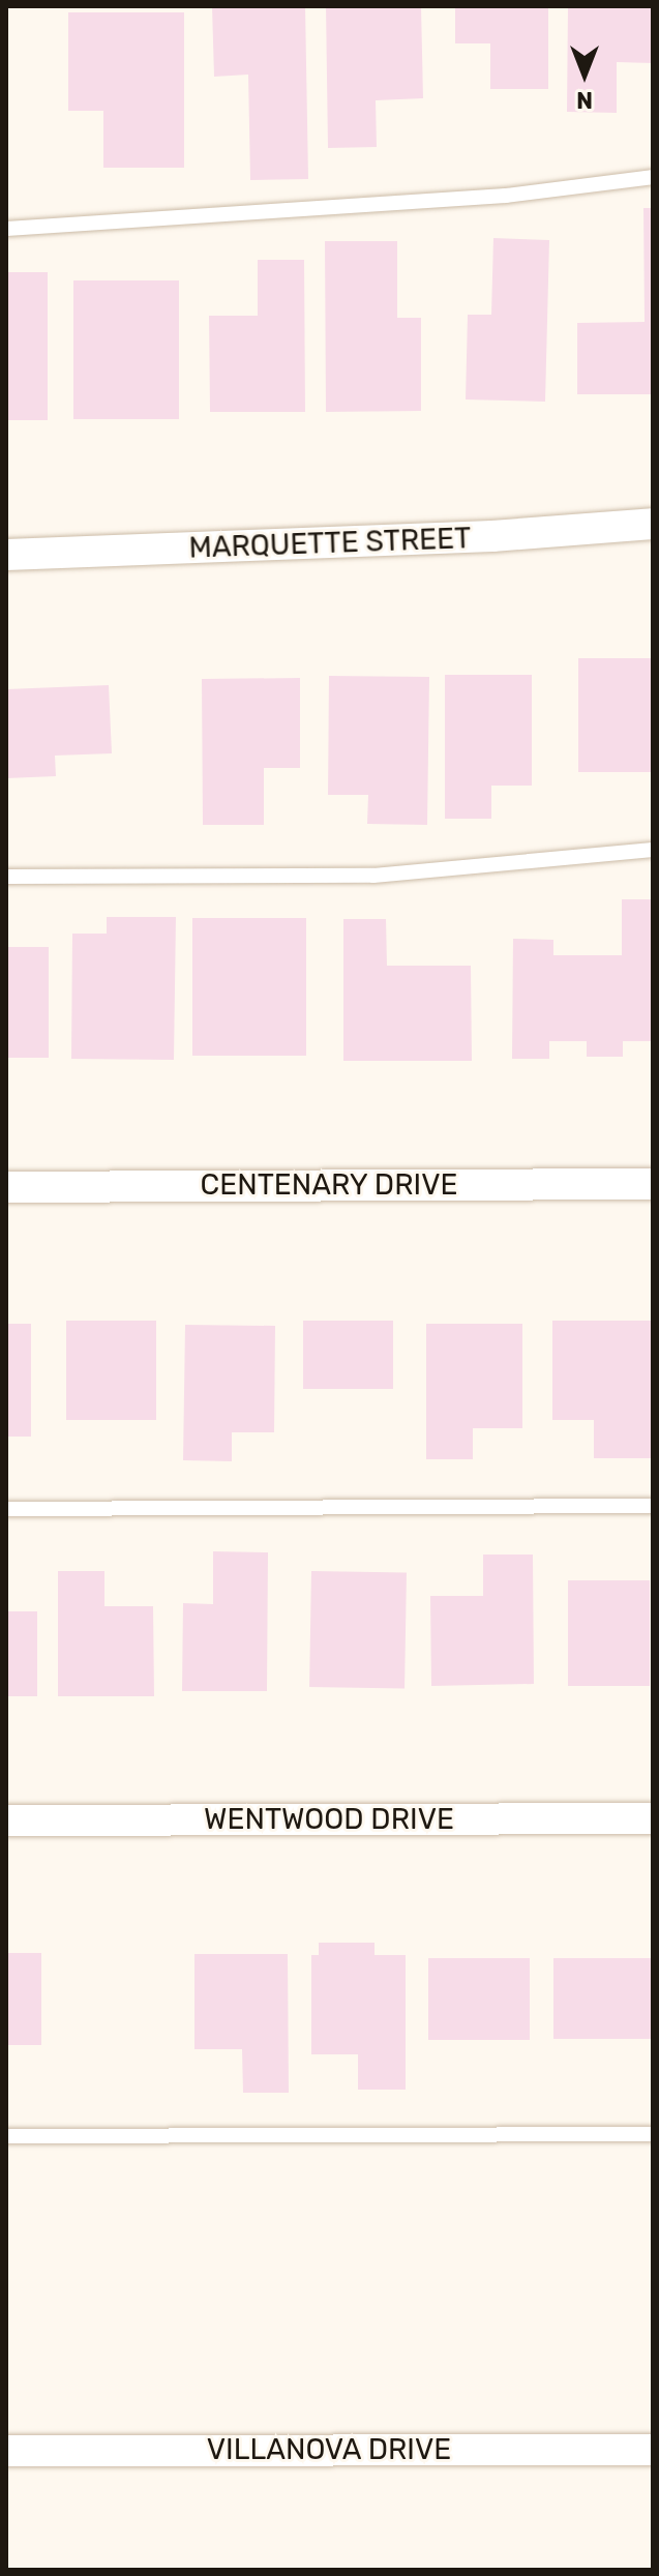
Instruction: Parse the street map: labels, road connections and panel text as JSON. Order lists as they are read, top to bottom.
{
  "streets": {
    "street": [
      "MARQUETTE STREET",
      "CENTENARY DRIVE",
      "WENTWOOD DRIVE",
      "VILLANOVA DRIVE"
    ]
  },
  "north": "bottom"
}
